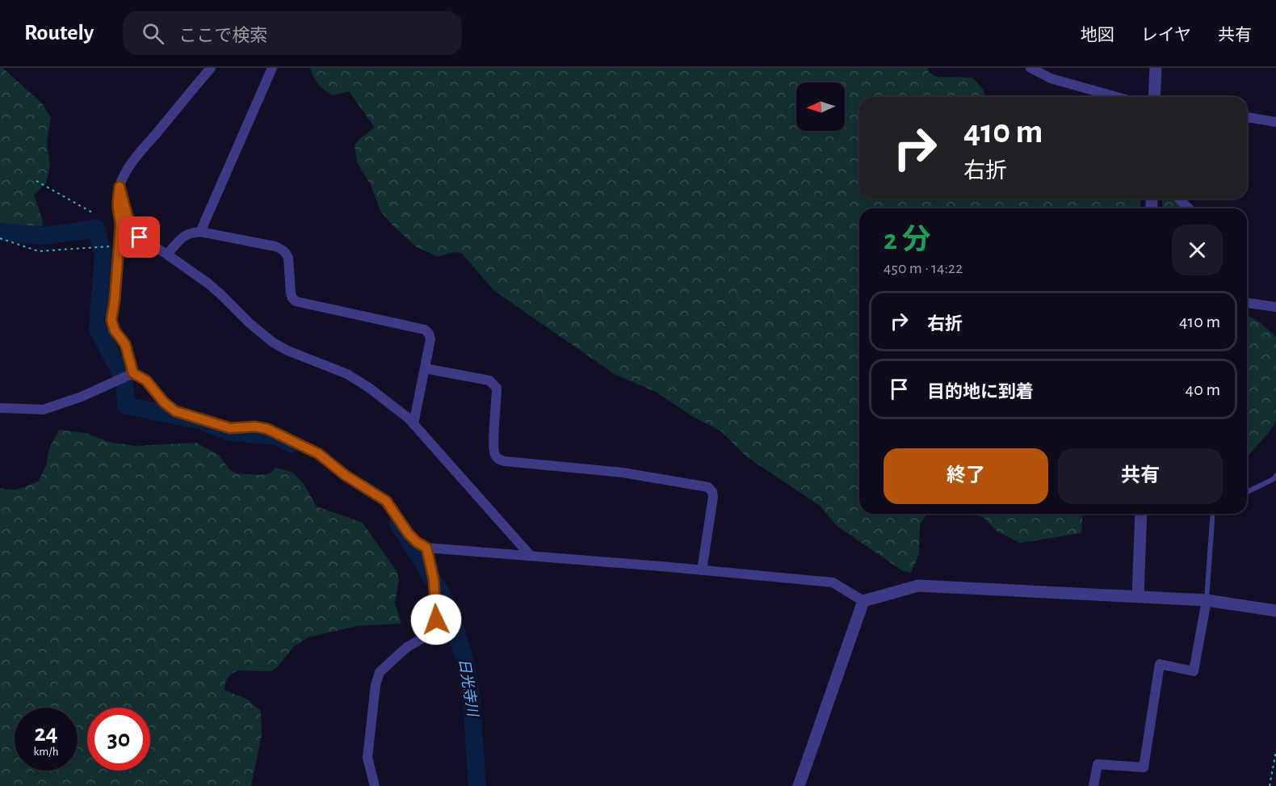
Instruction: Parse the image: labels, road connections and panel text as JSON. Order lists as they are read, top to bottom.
{
  "water": ["日光寺川"],
  "north": "left",
  "page": {
    "header": "Routely",
    "search": "ここで検索",
    "nav": ["地図", "レイヤ", "共有"],
    "turn": ["410 m", "右折"],
    "heading": ["2 分", "450 m · 14:22"],
    "list": [
      {
        "name": "右折",
        "value": "410 m"
      },
      {
        "name": "目的地に到着",
        "value": "40 m"
      }
    ],
    "buttons": ["終了", "共有"],
    "speed": "24 km/h",
    "limit": "30"
  }
}
